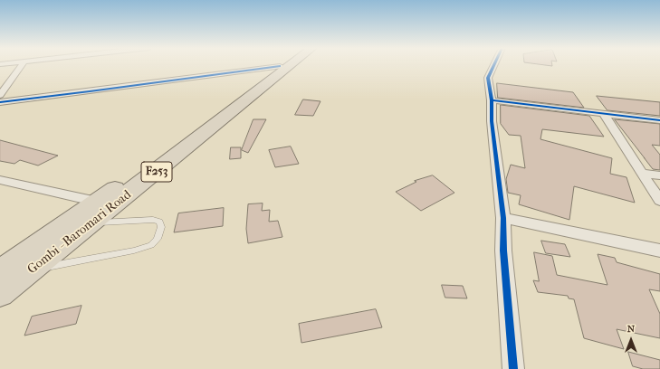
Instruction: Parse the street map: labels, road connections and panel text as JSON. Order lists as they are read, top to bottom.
{
  "streets": {
    "main road": ["F253", "Gombi - Baromari Road"]
  },
  "north": "top"
}
